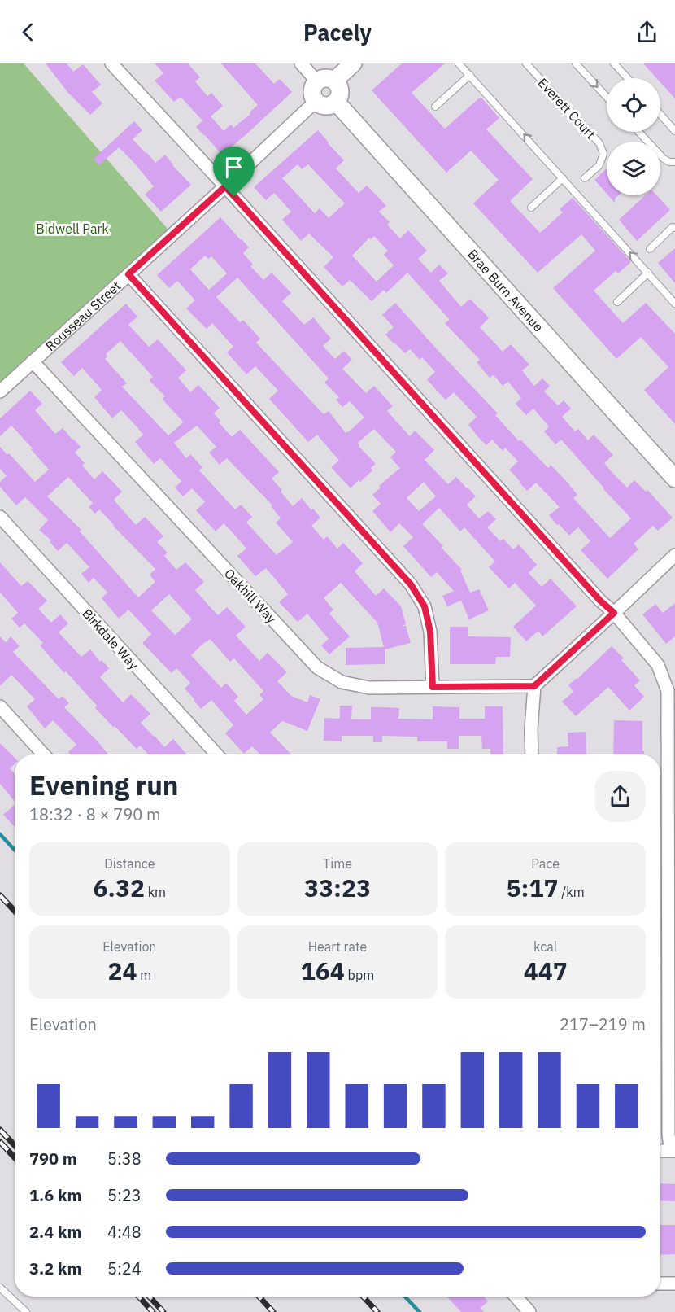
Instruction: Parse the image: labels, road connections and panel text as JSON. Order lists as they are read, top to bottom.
{
  "streets": {
    "street": [
      "Brae Burn Avenue",
      "Rousseau Street",
      "Oakhill Way",
      "Birkdale Way"
    ],
    "lane": ["Everett Court"]
  },
  "crossings": [
    ["Brae Burn Avenue", "Rousseau Street"],
    ["Rousseau Street", "Oakhill Way"]
  ],
  "parks": ["Bidwell Park"],
  "page": {
    "header": "Pacely",
    "heading": ["Evening run", "18:32 · 8 × 790 m"],
    "stats": [
      ["Distance", "6.32 km"],
      ["Time", "33:23"],
      ["Pace", "5:17 /km"],
      ["Elevation", "24 m"],
      ["Heart rate", "164 bpm"],
      ["kcal", "447"]
    ],
    "chart": ["Elevation", "217–219 m"],
    "list": [
      {
        "name": "790 m",
        "note": "5:38"
      },
      {
        "name": "1.6 km",
        "note": "5:23"
      },
      {
        "name": "2.4 km",
        "note": "4:48"
      },
      {
        "name": "3.2 km",
        "note": "5:24"
      }
    ]
  }
}
